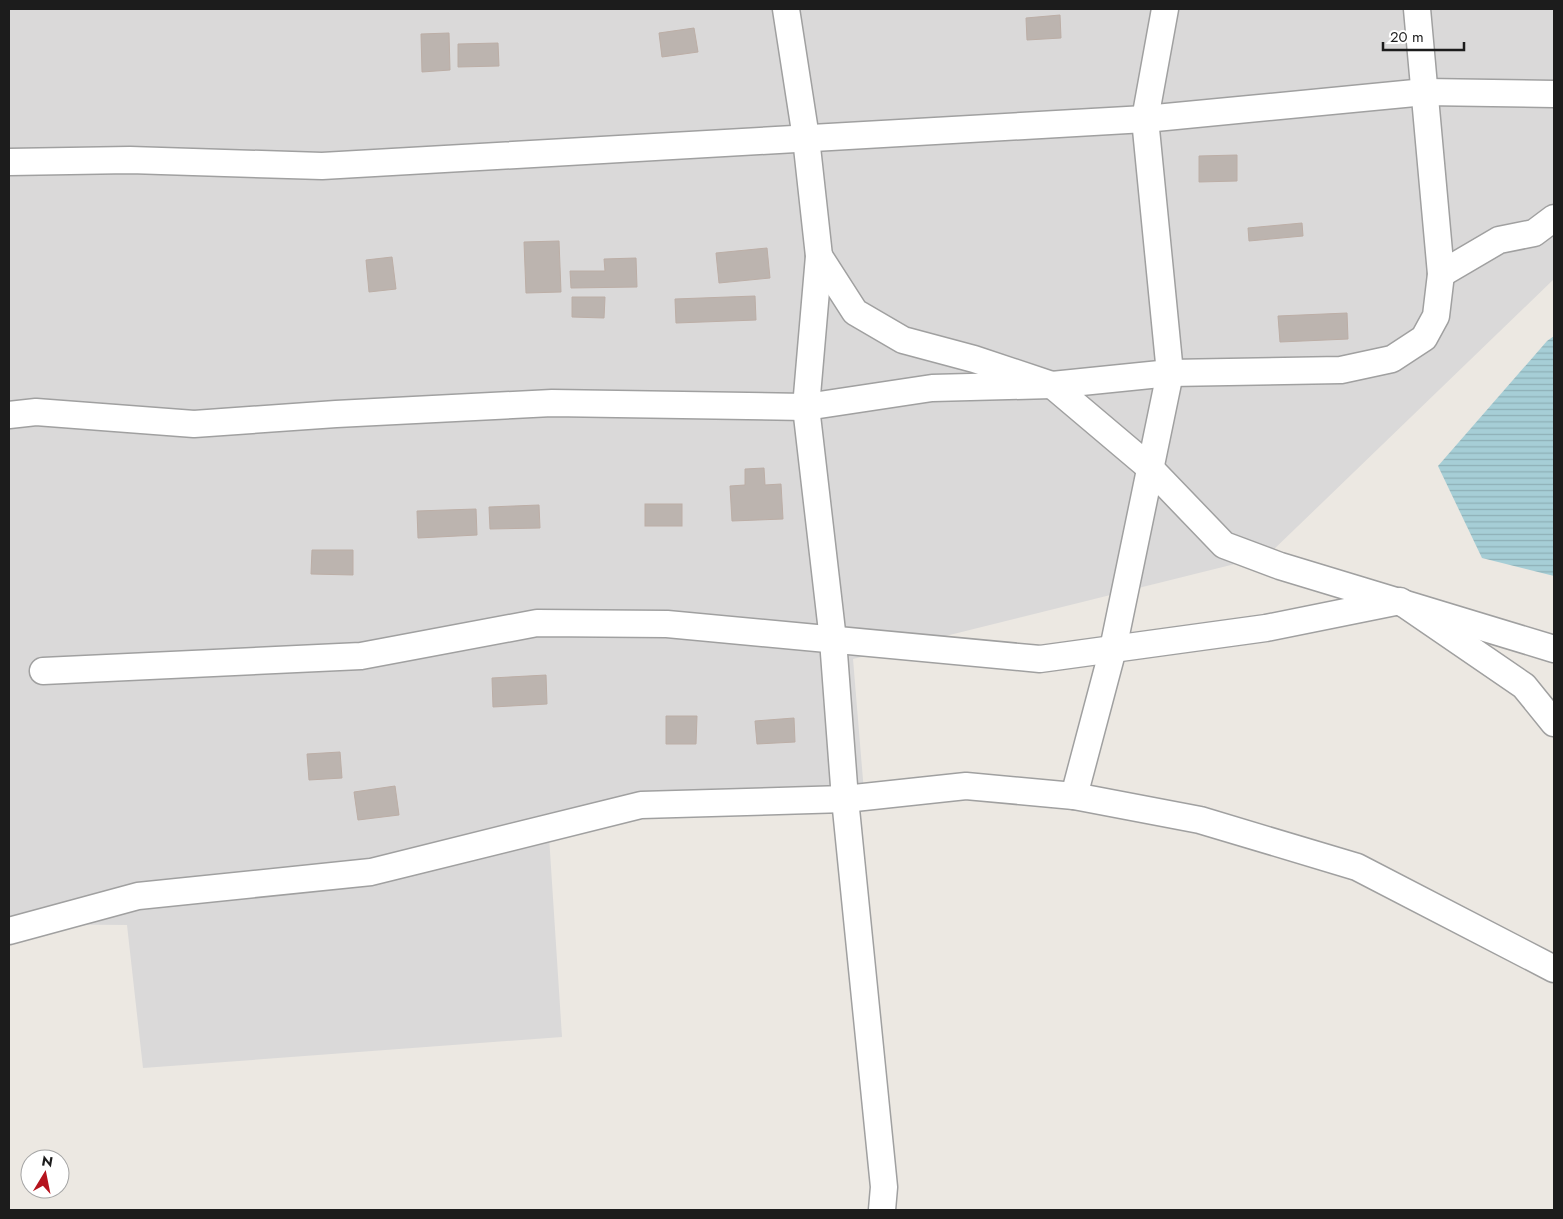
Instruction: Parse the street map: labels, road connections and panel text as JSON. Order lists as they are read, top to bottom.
{
  "scale_bar": "20 m",
  "north": "top"
}
